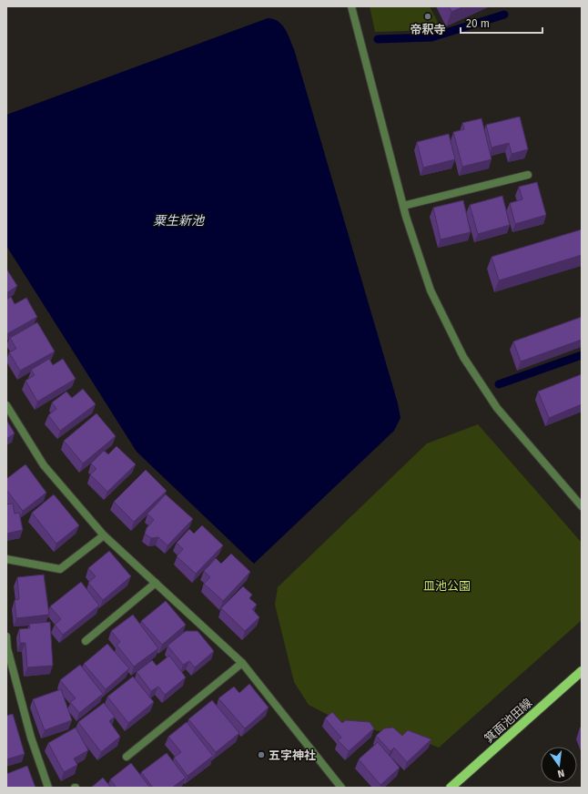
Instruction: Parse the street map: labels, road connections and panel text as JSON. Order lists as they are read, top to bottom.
{
  "streets": {
    "main road": ["箕面池田線"]
  },
  "water": ["粟生新池"],
  "parks": ["皿池公園"],
  "places": ["帝釈寺", "五字神社"],
  "scale_bar": "20 m",
  "north": "bottom"
}
